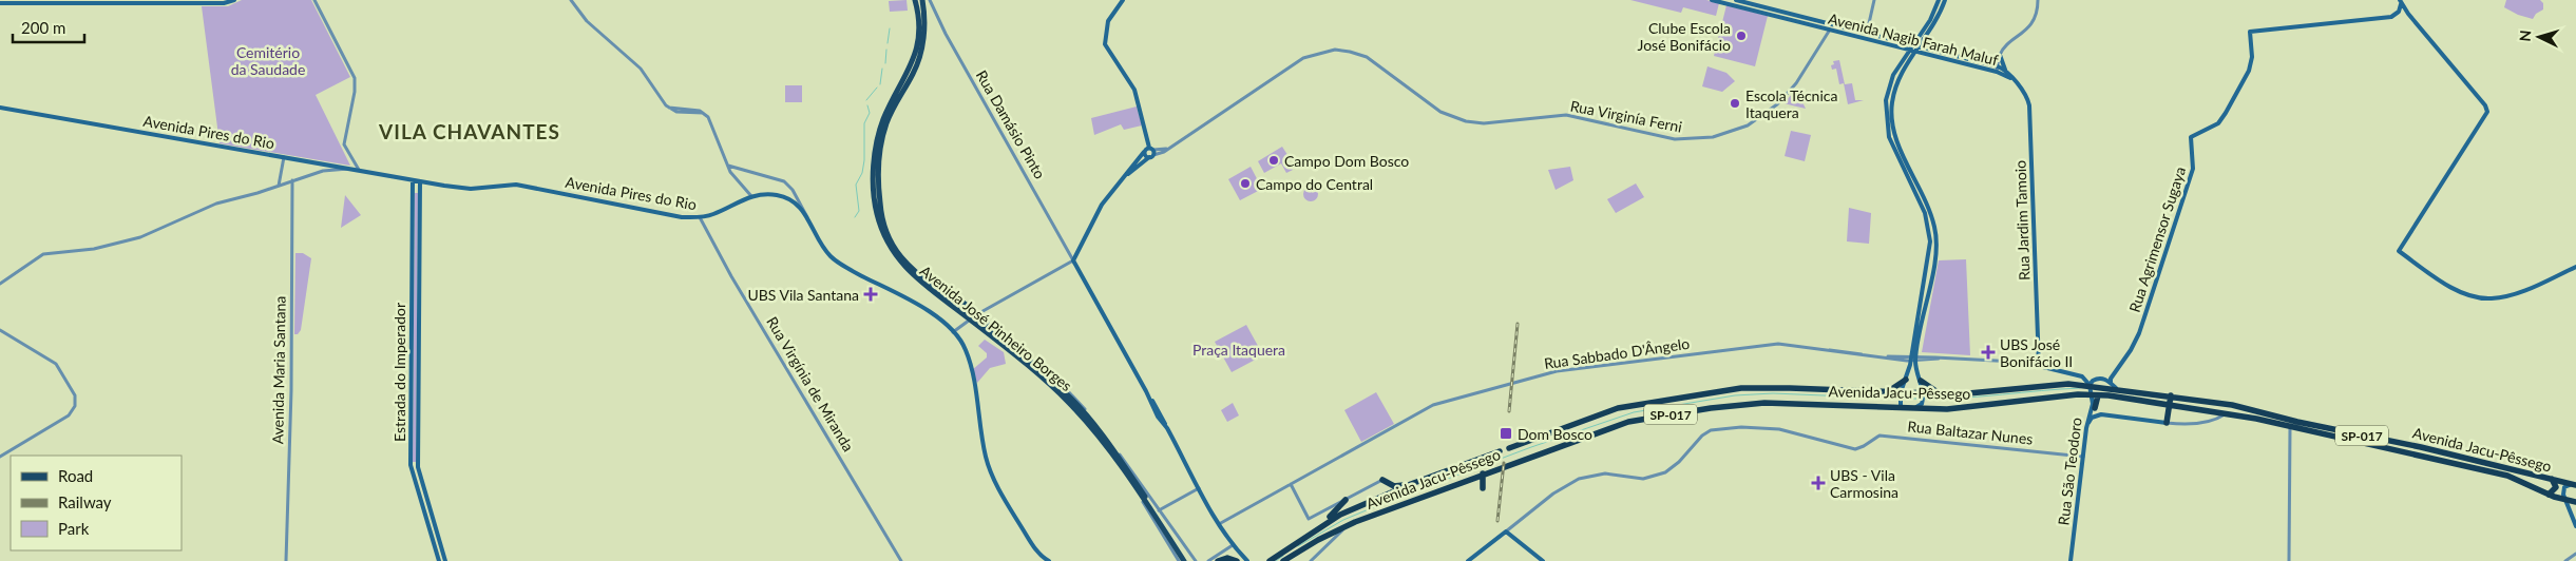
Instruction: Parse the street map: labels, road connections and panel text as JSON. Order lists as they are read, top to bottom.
{
  "streets": {
    "highway": ["Avenida Jacu-Pêssego", "SP-017"],
    "main road": [
      "Avenida Nagib Farah Maluf",
      "Avenida Pires do Rio",
      "Rua Jardim Tamoio",
      "Rua Agrimensor Sugaya",
      "Avenida José Pinheiro Borges",
      "Rua Sabbado D'Ângelo",
      "Estrada do Imperador",
      "Rua São Teodoro"
    ],
    "street": [
      "Rua Virginía Ferni",
      "Rua Damásio Pinto",
      "Avenida Maria Santana",
      "Rua Virgínia de Miranda",
      "Rua Baltazar Nunes"
    ]
  },
  "crossings": [
    ["Avenida Nagib Farah Maluf", "Rua Virginía Ferni"],
    ["Avenida Nagib Farah Maluf", "Rua Jardim Tamoio"],
    ["Avenida Pires do Rio", "Estrada do Imperador"],
    ["Avenida Pires do Rio", "Rua Virgínia de Miranda"],
    ["Rua Jardim Tamoio", "Rua Sabbado D'Ângelo"],
    ["Rua Sabbado D'Ângelo", "Avenida Jacu-Pêssego"],
    ["Rua Baltazar Nunes", "Rua São Teodoro"]
  ],
  "districts": ["VILA CHAVANTES"],
  "parks": ["Cemitério da Saudade", "Praça Itaquera"],
  "places": {
    "other": [
      "Clube Escola José Bonifácio",
      "Escola Técnica Itaquera",
      "Campo Dom Bosco",
      "Campo do Central"
    ],
    "health": ["UBS Vila Santana", "UBS José Bonifácio II", "UBS - Vila Carmosina"],
    "transit": ["Dom Bosco"]
  },
  "legend": ["Road", "Railway", "Park"],
  "scale_bar": "200 m",
  "north": "left"
}
